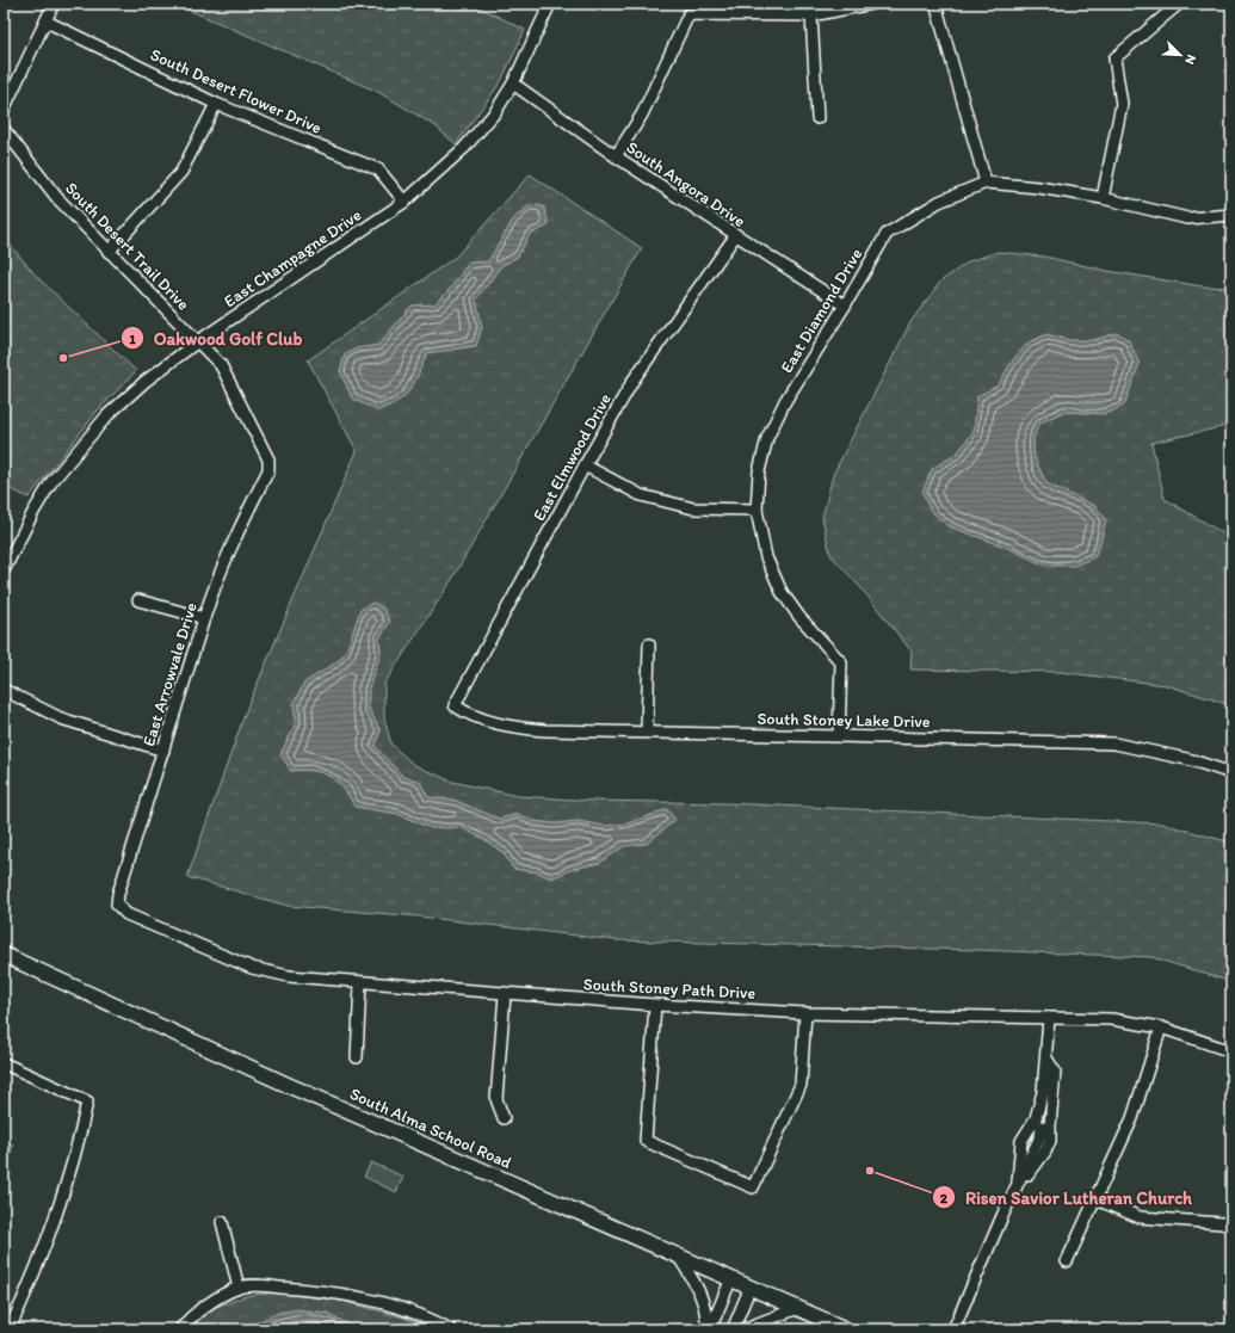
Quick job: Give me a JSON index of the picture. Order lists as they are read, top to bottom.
{
  "streets": {
    "main road": ["South Alma School Road"],
    "street": [
      "South Desert Flower Drive",
      "South Angora Drive",
      "South Desert Trail Drive",
      "East Champagne Drive",
      "East Diamond Drive",
      "East Elmwood Drive",
      "East Arrowvale Drive",
      "South Stoney Lake Drive",
      "South Stoney Path Drive"
    ]
  },
  "crossings": [
    ["South Desert Flower Drive", "East Champagne Drive"],
    ["South Angora Drive", "East Champagne Drive"],
    ["South Angora Drive", "East Diamond Drive"],
    ["South Angora Drive", "East Elmwood Drive"],
    ["South Desert Trail Drive", "East Champagne Drive"],
    ["South Desert Trail Drive", "East Arrowvale Drive"],
    ["East Diamond Drive", "South Stoney Lake Drive"],
    ["East Elmwood Drive", "South Stoney Lake Drive"],
    ["East Arrowvale Drive", "South Stoney Path Drive"]
  ],
  "places": ["Oakwood Golf Club", "Risen Savior Lutheran Church"],
  "north": "bottom right"
}
